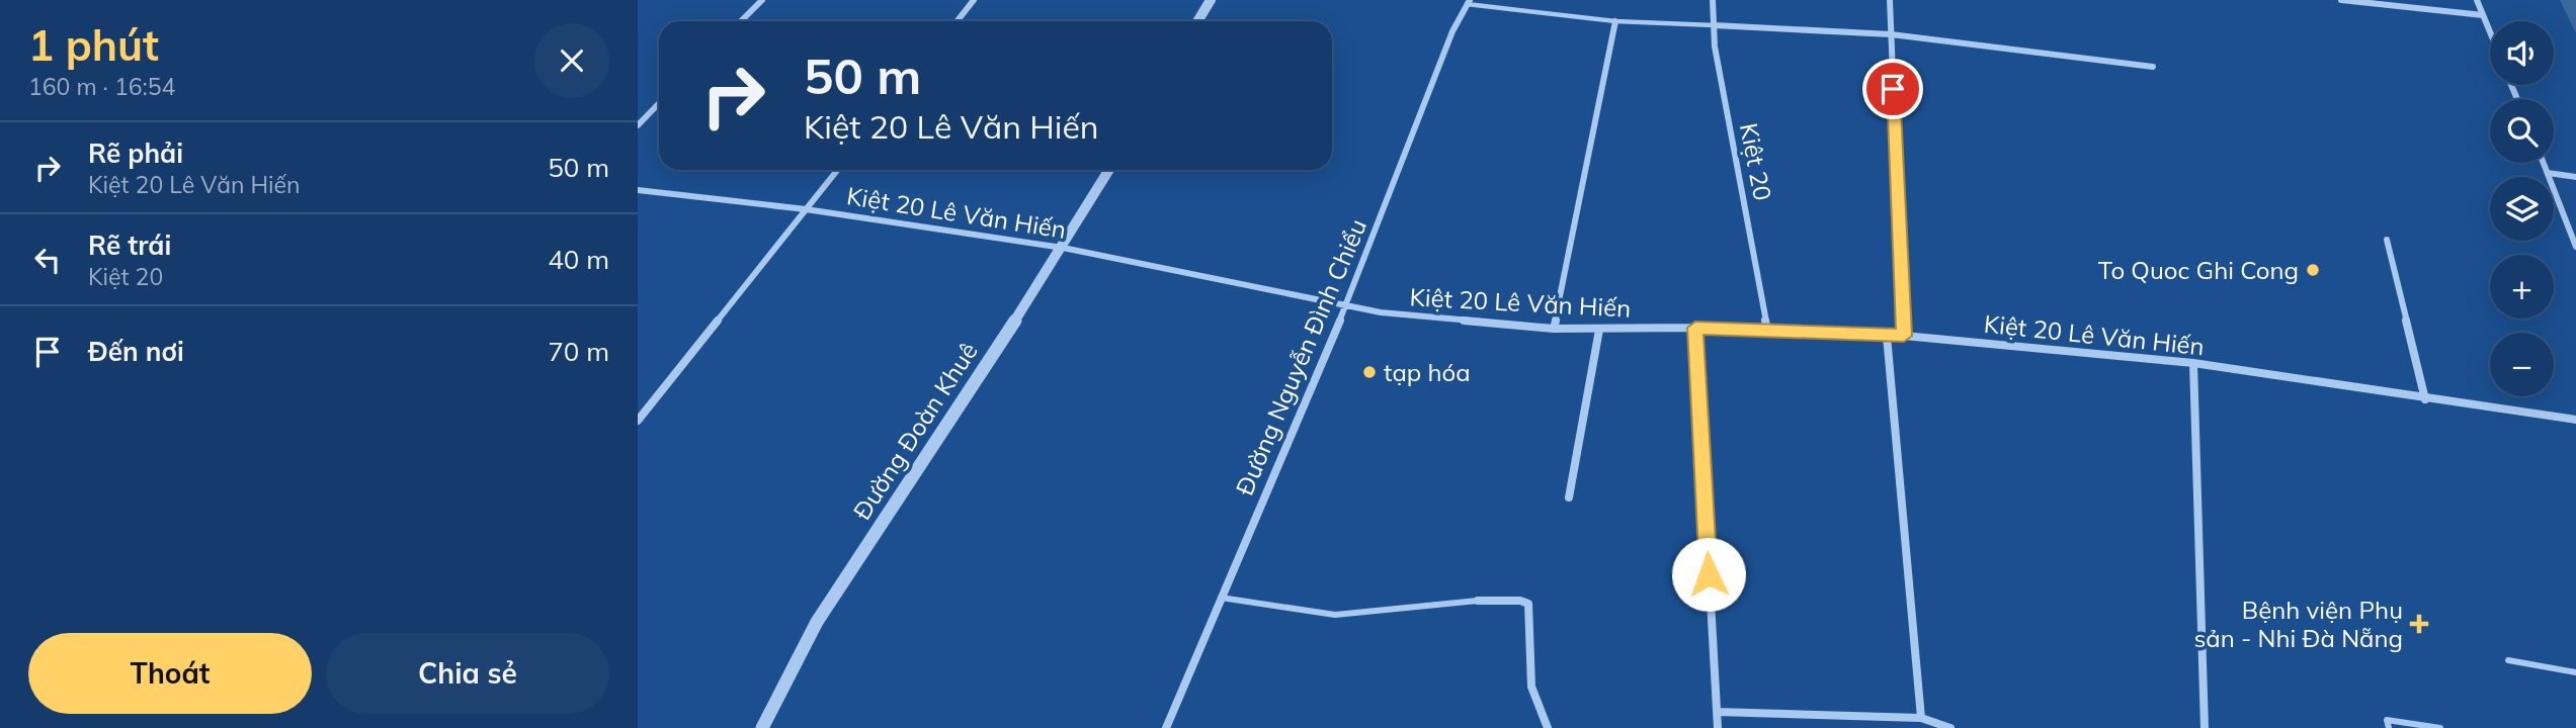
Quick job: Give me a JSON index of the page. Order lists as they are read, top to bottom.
{
  "streets": {
    "street": [
      "Kiệt 20",
      "Kiệt 20 Lê Văn Hiến",
      "Đường Nguyễn Đình Chiểu",
      "Đường Đoàn Khuê"
    ]
  },
  "crossings": [
    ["Kiệt 20", "Kiệt 20 Lê Văn Hiến"],
    ["Kiệt 20 Lê Văn Hiến", "Đường Nguyễn Đình Chiểu"],
    ["Kiệt 20 Lê Văn Hiến", "Đường Đoàn Khuê"]
  ],
  "places": {
    "other": ["To Quoc Ghi Cong", "tạp hóa"],
    "health": ["Bệnh viện Phụ sản - Nhi Đà Nẵng"]
  },
  "page": {
    "heading": ["1 phút", "160 m · 16:54"],
    "map_buttons": ["+", "−"],
    "turn": ["50 m", "Kiệt 20 Lê Văn Hiến"],
    "list": [
      {
        "name": "Rẽ phải",
        "note": "Kiệt 20 Lê Văn Hiến",
        "value": "50 m"
      },
      {
        "name": "Rẽ trái",
        "note": "Kiệt 20",
        "value": "40 m"
      },
      {
        "name": "Đến nơi",
        "value": "70 m"
      }
    ],
    "buttons": ["Thoát", "Chia sẻ"]
  }
}
